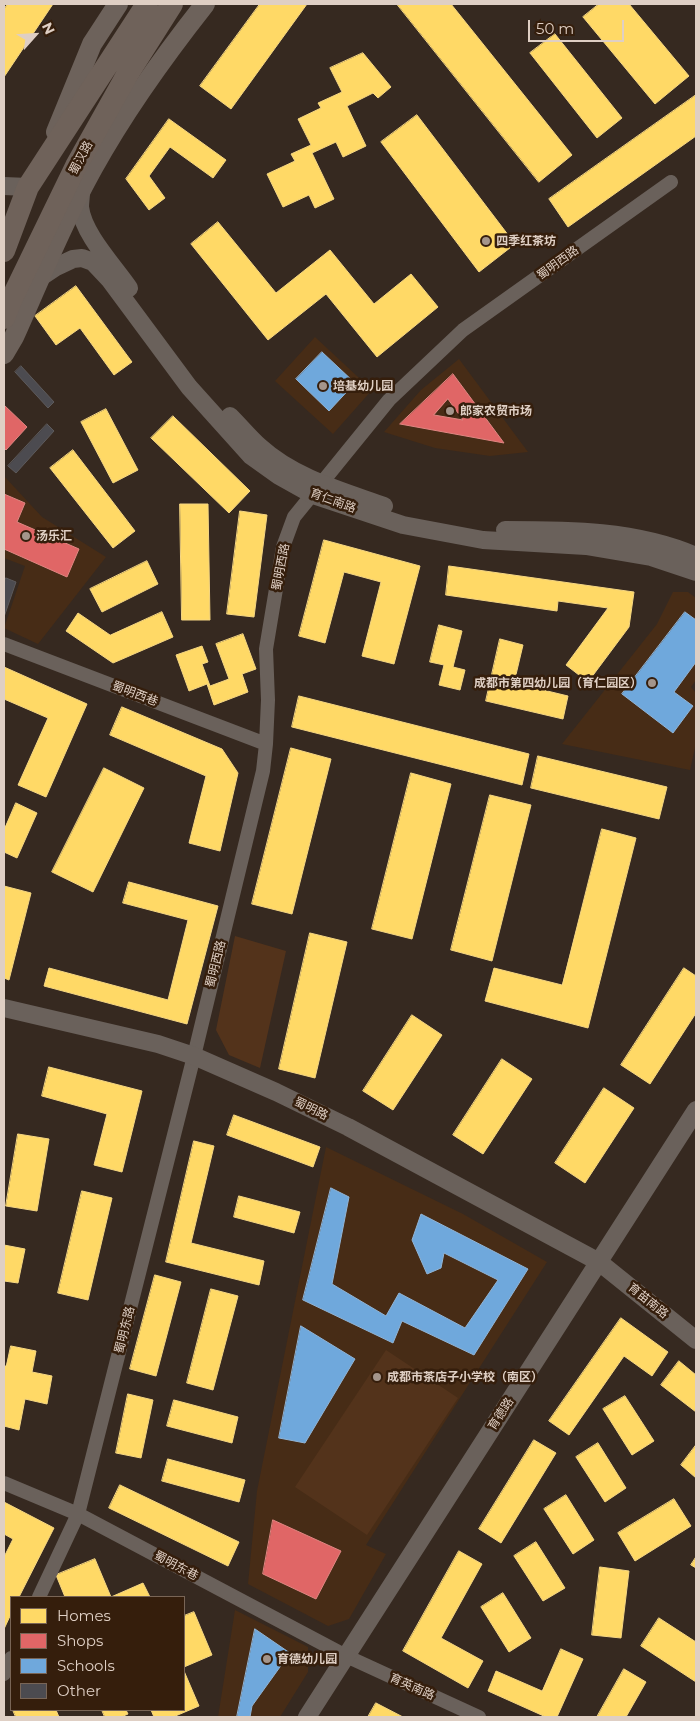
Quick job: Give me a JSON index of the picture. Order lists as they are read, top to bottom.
{
  "streets": {
    "highway": ["蜀汉路"],
    "street": [
      "蜀明西路",
      "育仁南路",
      "蜀明西巷",
      "蜀明路",
      "育苗南路",
      "蜀明东路",
      "育德路",
      "蜀明东巷",
      "育英南路"
    ]
  },
  "crossings": [
    ["蜀明西路", "育仁南路"],
    ["蜀明西路", "蜀明西巷"],
    ["蜀明西路", "蜀明路"],
    ["蜀明西路", "蜀明东路"],
    ["蜀明路", "育苗南路"],
    ["蜀明路", "蜀明东路"],
    ["蜀明路", "育德路"],
    ["育苗南路", "育德路"],
    ["蜀明东路", "蜀明东巷"],
    ["育德路", "蜀明东巷"],
    ["育德路", "育英南路"],
    ["蜀明东巷", "育英南路"]
  ],
  "places": [
    "四季红茶坊",
    "培基幼儿园",
    "郎家农贸市场",
    "汤乐汇",
    "成都市第四幼儿园（育仁园区）",
    "成都市茶店子小学校（南区）",
    "育德幼儿园"
  ],
  "legend": [
    "Homes",
    "Shops",
    "Schools",
    "Other"
  ],
  "scale_bar": "50 m",
  "north": "top right"
}
